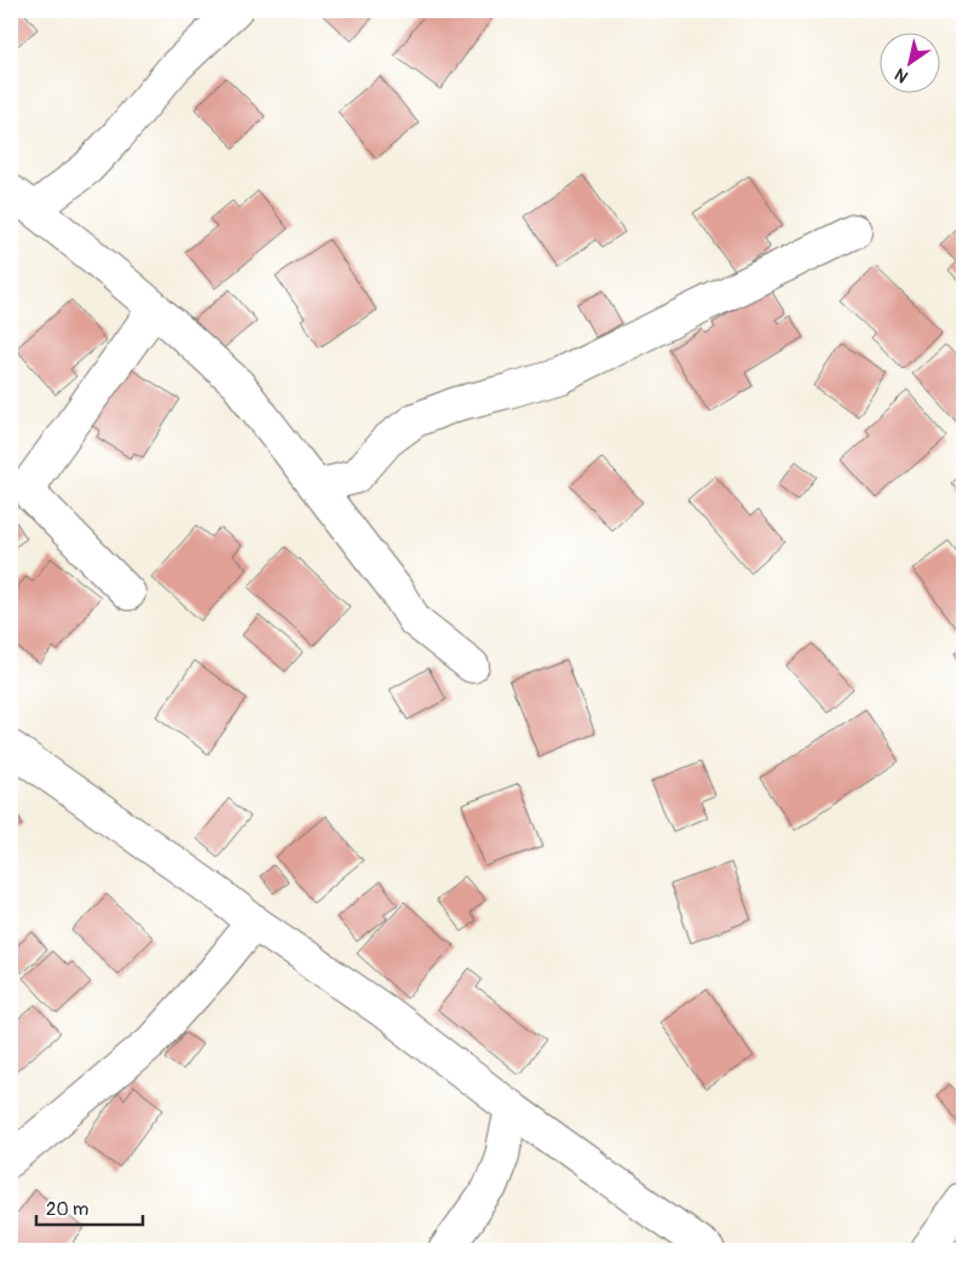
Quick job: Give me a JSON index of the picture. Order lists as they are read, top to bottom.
{
  "scale_bar": "20 m",
  "north": "bottom left"
}
